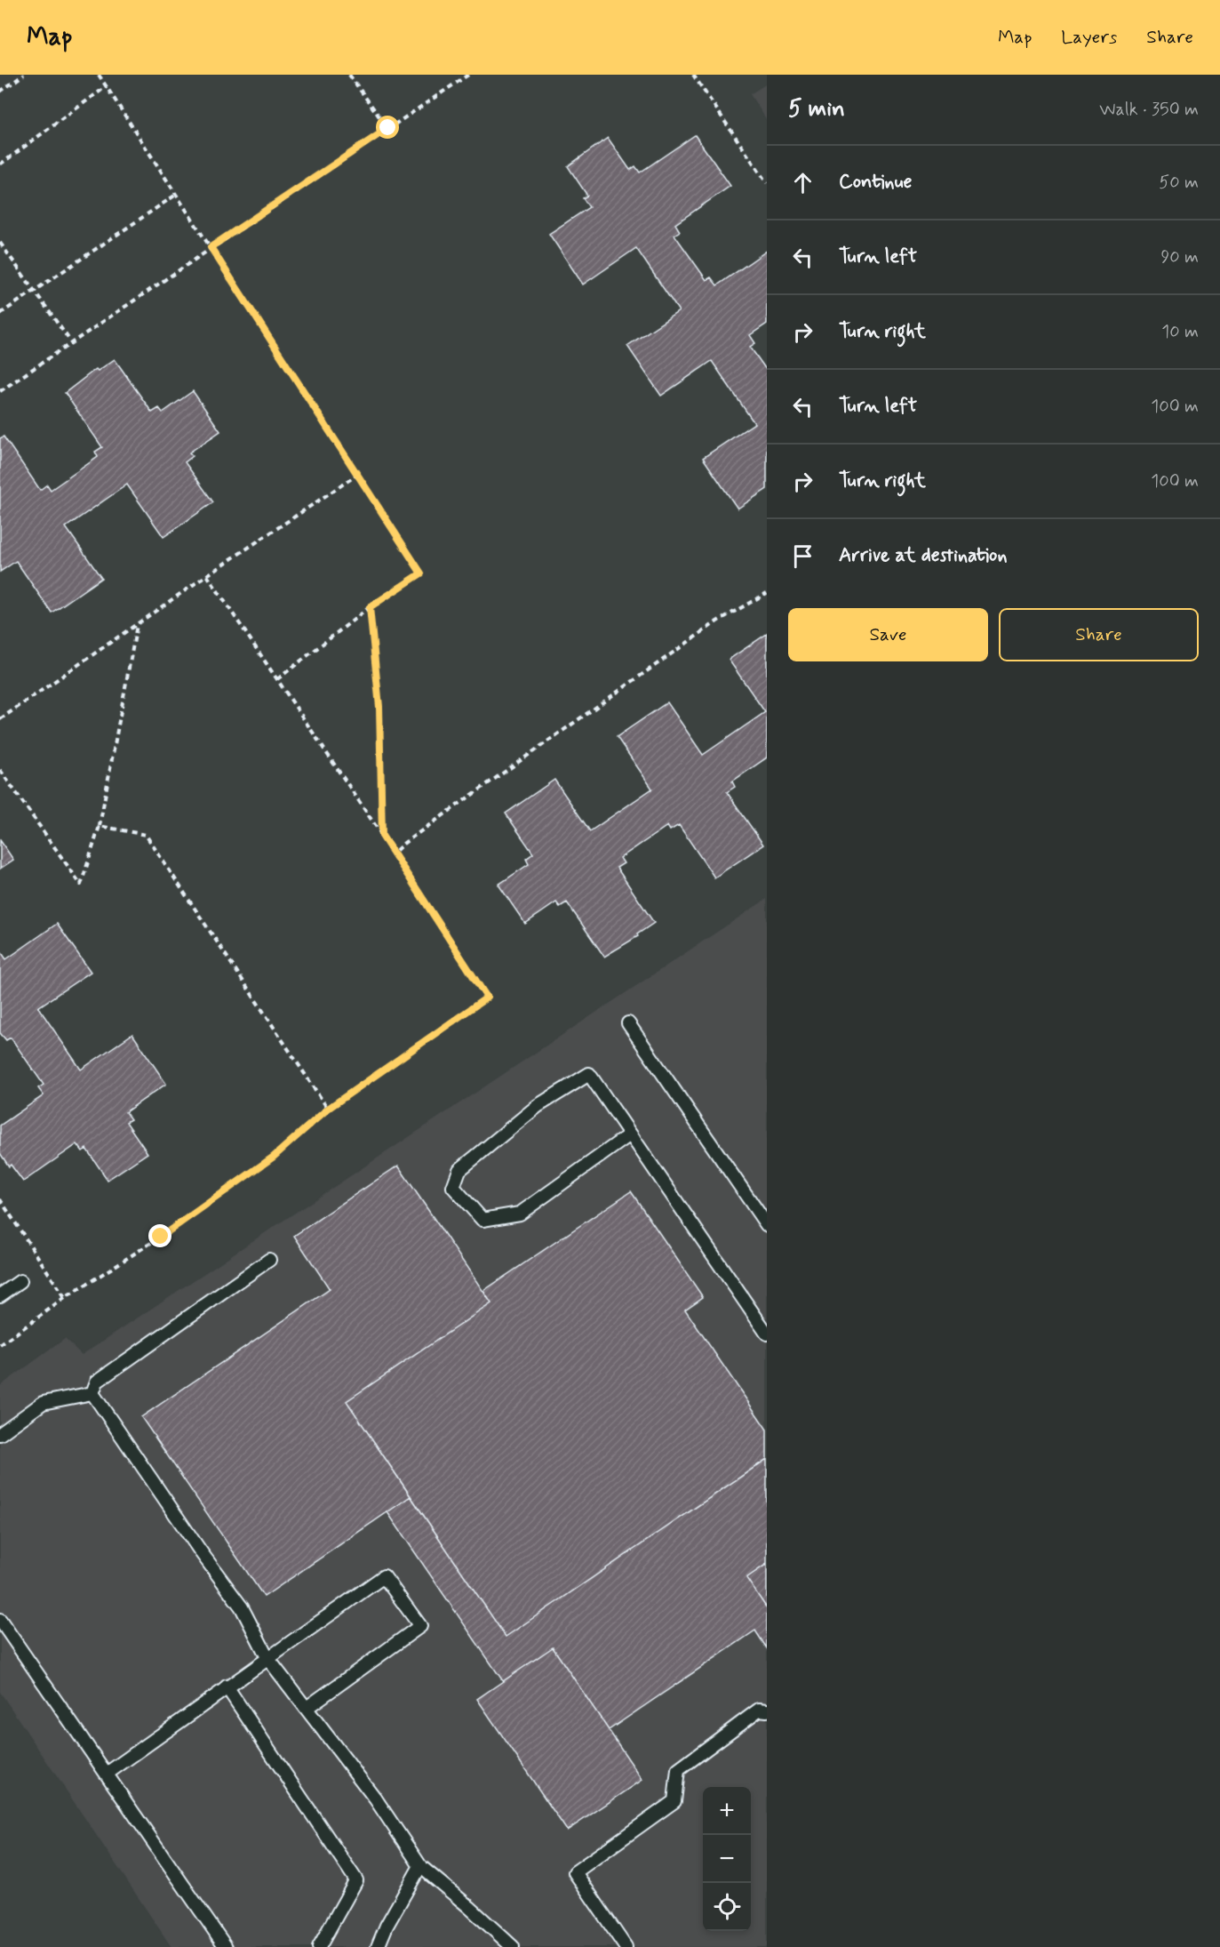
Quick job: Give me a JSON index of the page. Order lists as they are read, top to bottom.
{
  "page": {
    "header": "Map",
    "nav": ["Map", "Layers", "Share"],
    "heading": ["5 min", "Walk · 350 m"],
    "list": [
      ["Continue", "50 m"],
      ["Turn left", "90 m"],
      ["Turn right", "10 m"],
      ["Turn left", "100 m"],
      ["Turn right", "100 m"],
      "Arrive at destination"
    ],
    "buttons": ["Save", "Share"],
    "map_buttons": ["+", "−"]
  }
}
